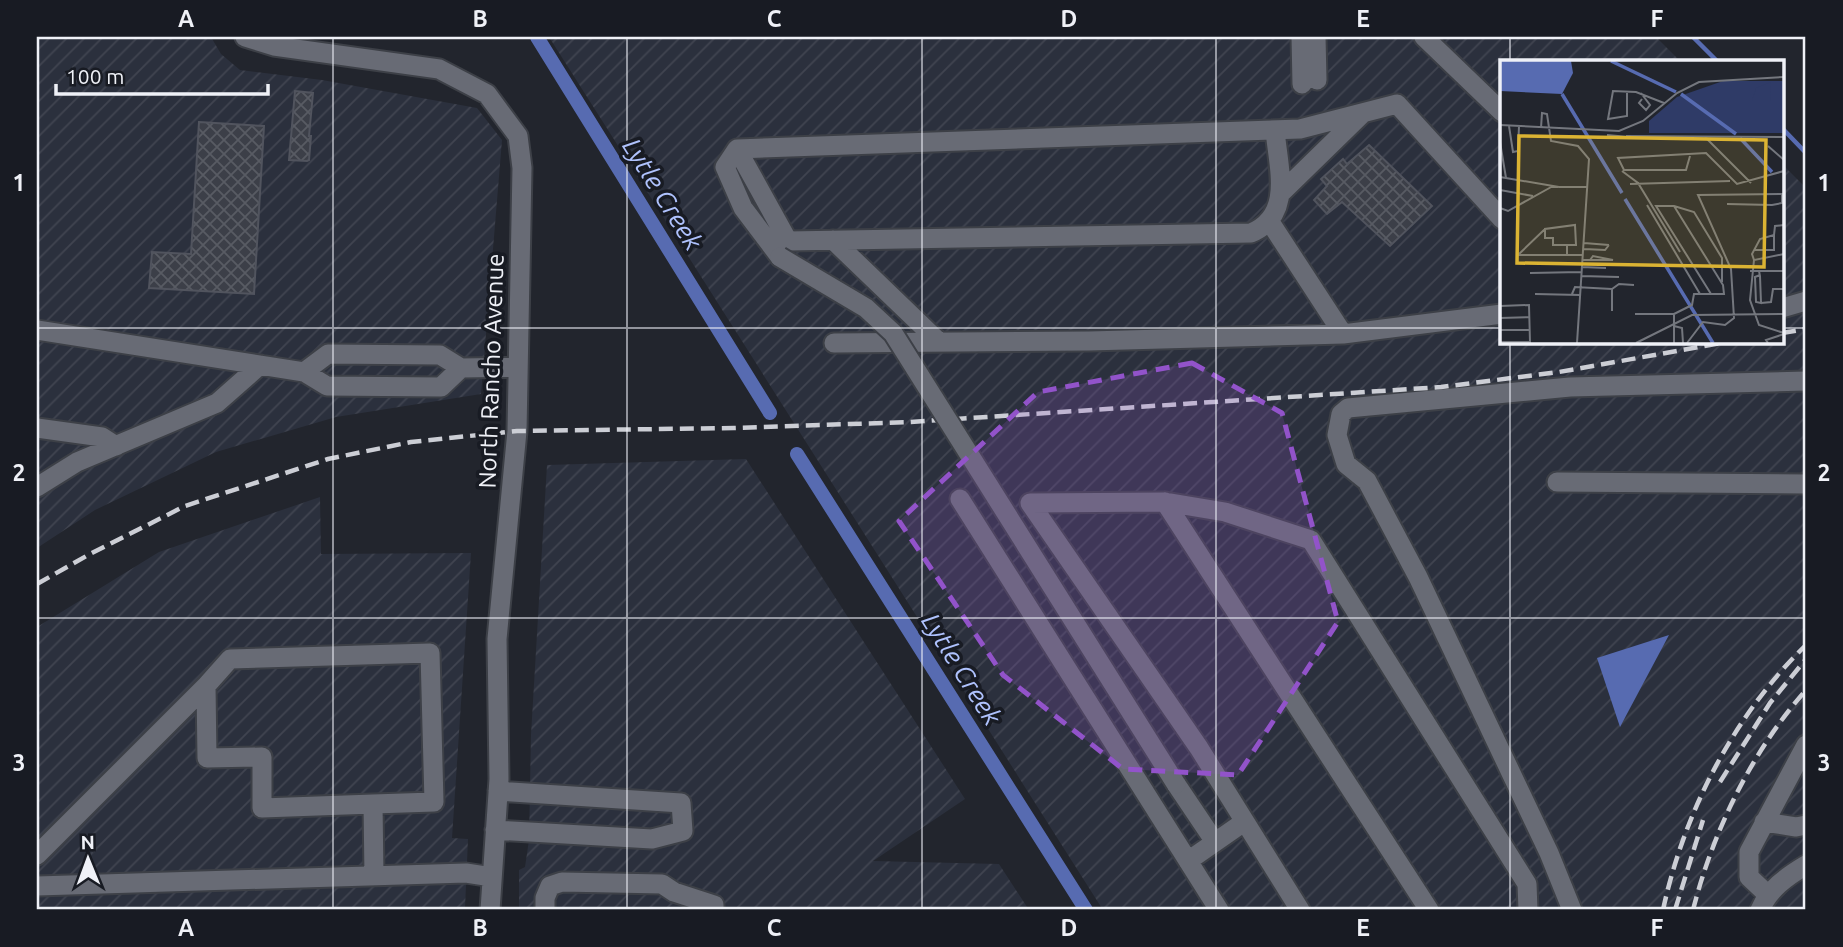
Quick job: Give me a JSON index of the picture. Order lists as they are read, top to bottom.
{
  "streets": {
    "street": ["North Rancho Avenue"]
  },
  "water": ["Lytle Creek"],
  "scale_bar": "100 m",
  "north": "top",
  "grid": {
    "columns": [
      "A",
      "B",
      "C",
      "D",
      "E",
      "F"
    ],
    "rows": ["1", "2", "3"]
  }
}
